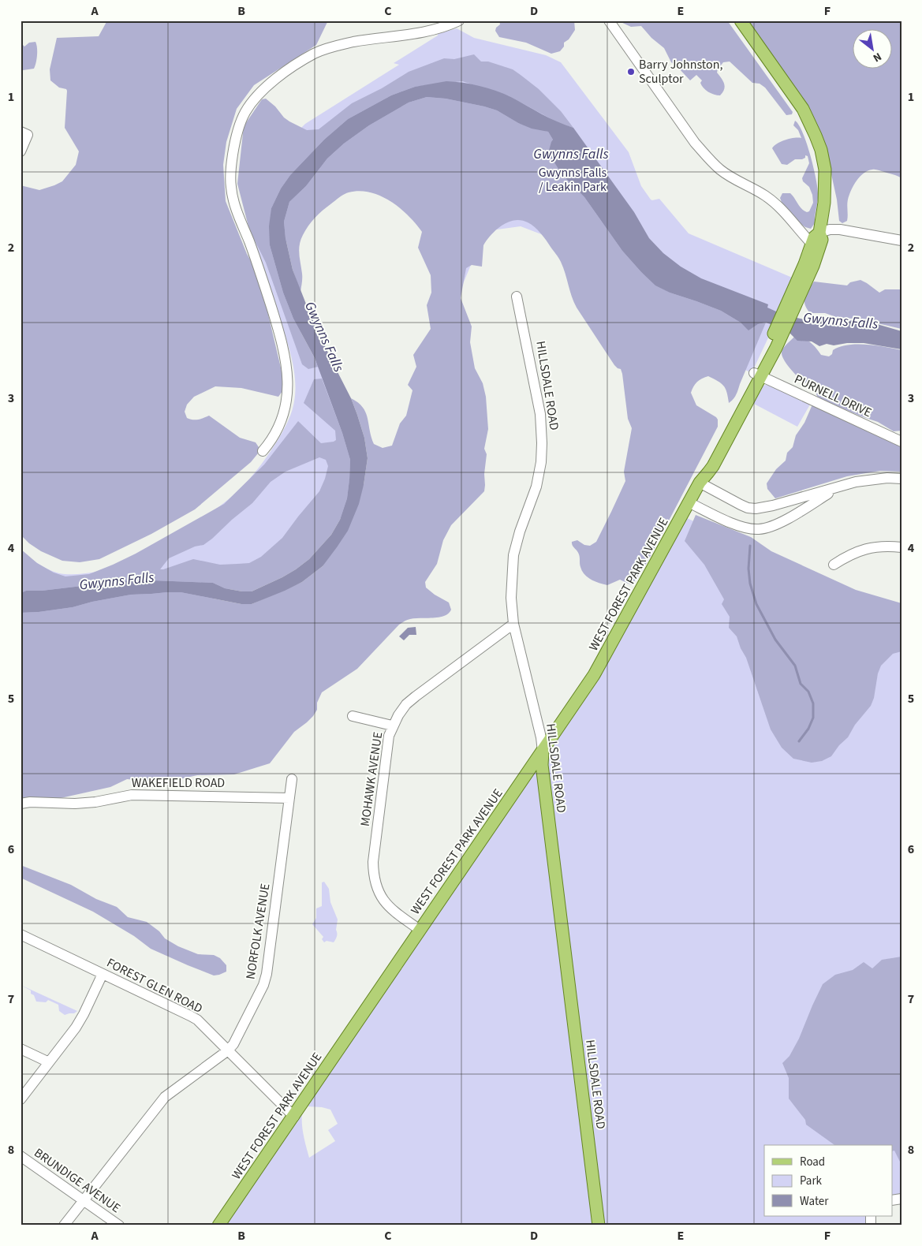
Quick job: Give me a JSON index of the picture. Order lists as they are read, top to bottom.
{
  "streets": {
    "main road": ["HILLSDALE ROAD", "WEST FOREST PARK AVENUE"],
    "street": [
      "PURNELL DRIVE",
      "MOHAWK AVENUE",
      "WAKEFIELD ROAD",
      "NORFOLK AVENUE",
      "FOREST GLEN ROAD",
      "BRUNDIGE AVENUE"
    ]
  },
  "crossings": [
    ["HILLSDALE ROAD", "WEST FOREST PARK AVENUE"],
    ["HILLSDALE ROAD", "MOHAWK AVENUE"],
    ["PURNELL DRIVE", "WEST FOREST PARK AVENUE"],
    ["WEST FOREST PARK AVENUE", "MOHAWK AVENUE"],
    ["WEST FOREST PARK AVENUE", "FOREST GLEN ROAD"],
    ["WAKEFIELD ROAD", "NORFOLK AVENUE"],
    ["NORFOLK AVENUE", "FOREST GLEN ROAD"],
    ["NORFOLK AVENUE", "BRUNDIGE AVENUE"]
  ],
  "water": ["Gwynns Falls"],
  "parks": ["Gwynns Falls / Leakin Park"],
  "places": ["Barry Johnston, Sculptor"],
  "legend": ["Road", "Park", "Water"],
  "north": "bottom right",
  "grid": {
    "columns": [
      "A",
      "B",
      "C",
      "D",
      "E",
      "F"
    ],
    "rows": [
      "1",
      "2",
      "3",
      "4",
      "5",
      "6",
      "7",
      "8"
    ]
  }
}
